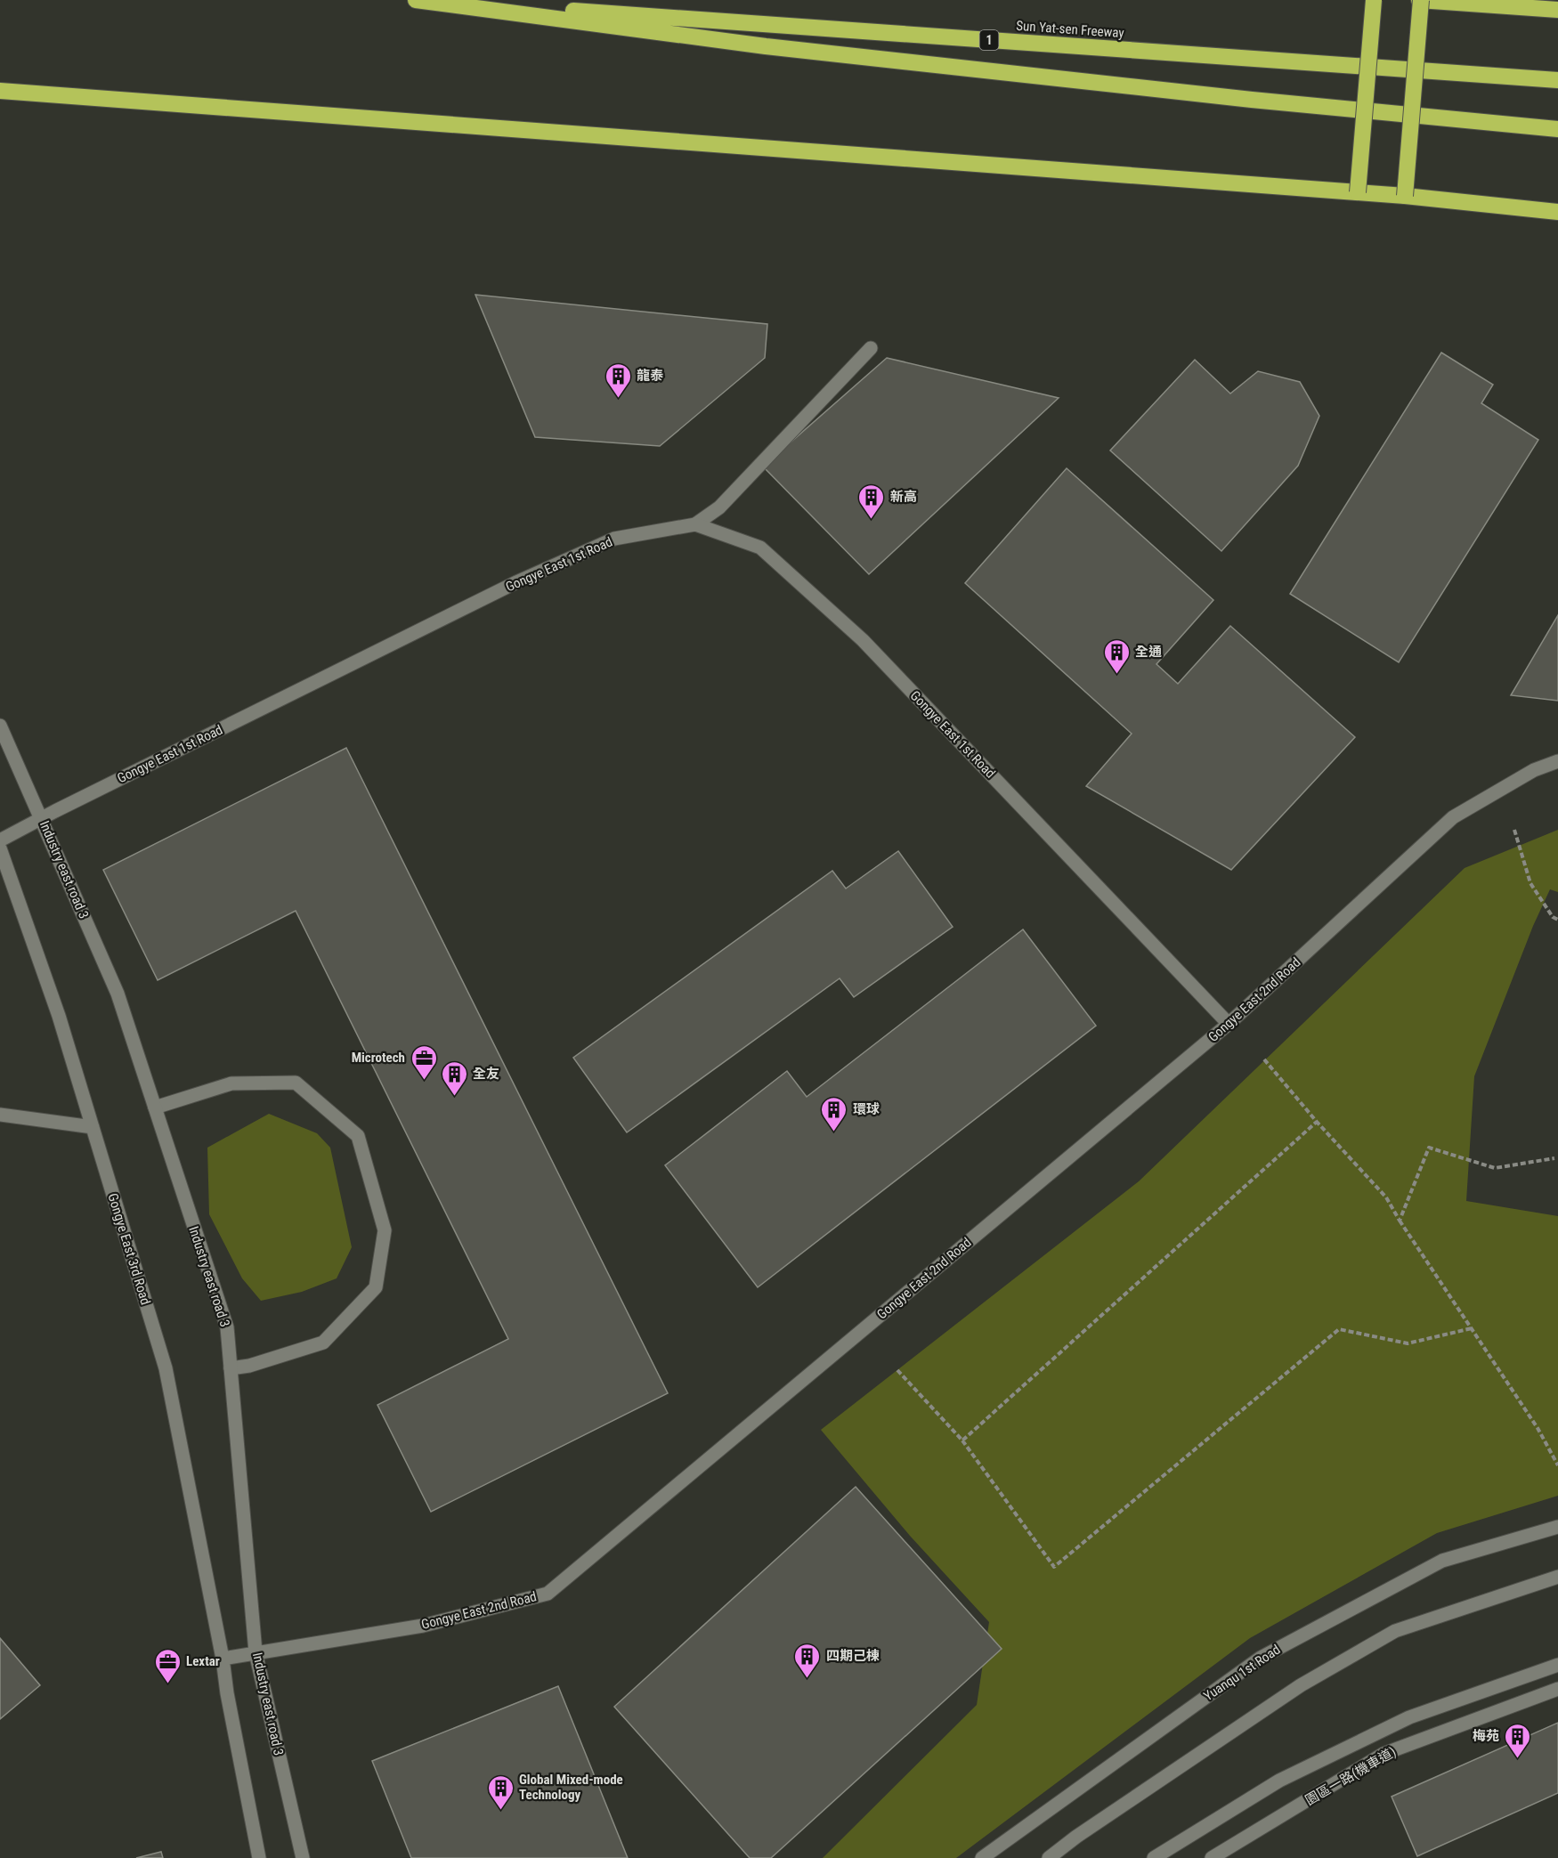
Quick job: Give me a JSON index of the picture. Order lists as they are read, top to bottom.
{
  "streets": {
    "highway": ["Sun Yat-sen Freeway", "1"],
    "street": [
      "Gongye East 1st Road",
      "Industry east road 3",
      "Gongye East 2nd Road",
      "Gongye East 3rd Road",
      "Yuanqu 1st Road",
      "園區一路(機車道)"
    ]
  },
  "crossings": [
    ["Gongye East 1st Road", "Industry east road 3"],
    ["Gongye East 1st Road", "Gongye East 2nd Road"],
    ["Industry east road 3", "Gongye East 2nd Road"],
    ["Gongye East 2nd Road", "Gongye East 3rd Road"]
  ],
  "places": {
    "building": [
      "龍泰",
      "新高",
      "全通",
      "全友",
      "環球",
      "四期己棟",
      "梅苑",
      "Global Mixed-mode Technology"
    ],
    "office": ["Microtech", "Lextar"]
  }
}
